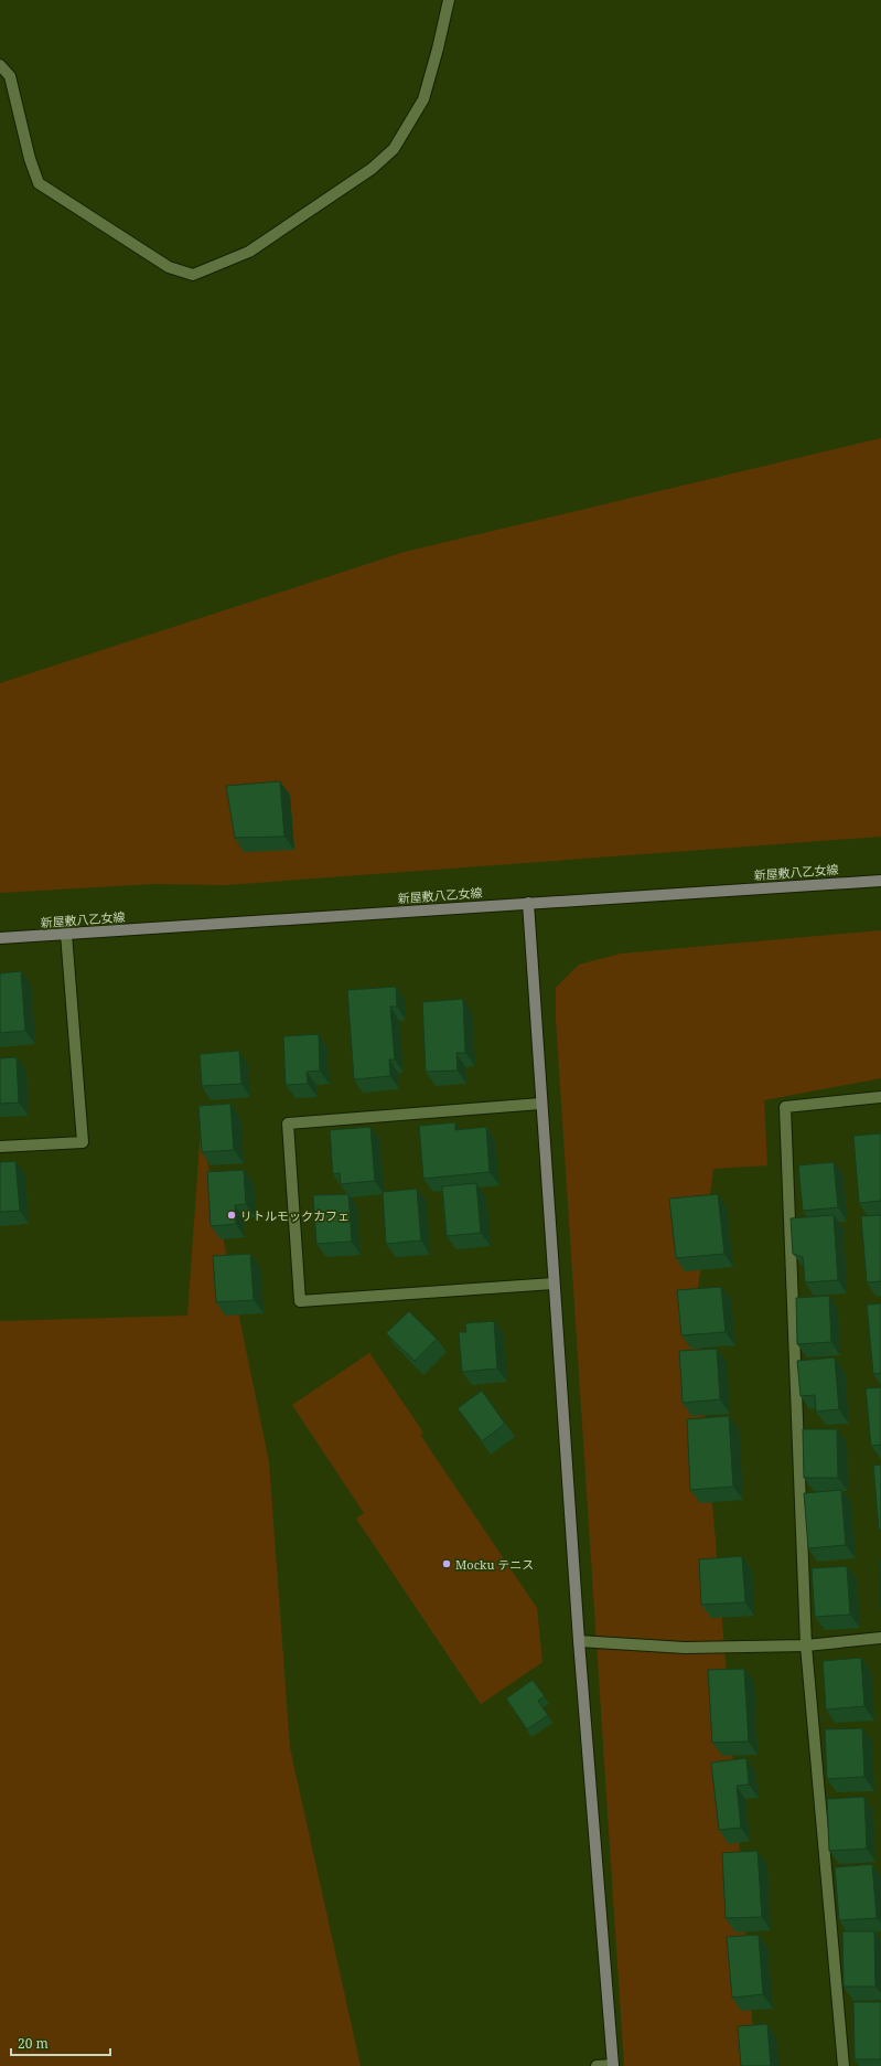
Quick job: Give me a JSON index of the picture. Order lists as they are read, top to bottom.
{
  "streets": {
    "street": ["新屋敷八乙女線"]
  },
  "places": ["リトルモックカフェ", "Mocku テニス"],
  "scale_bar": "20 m"
}
